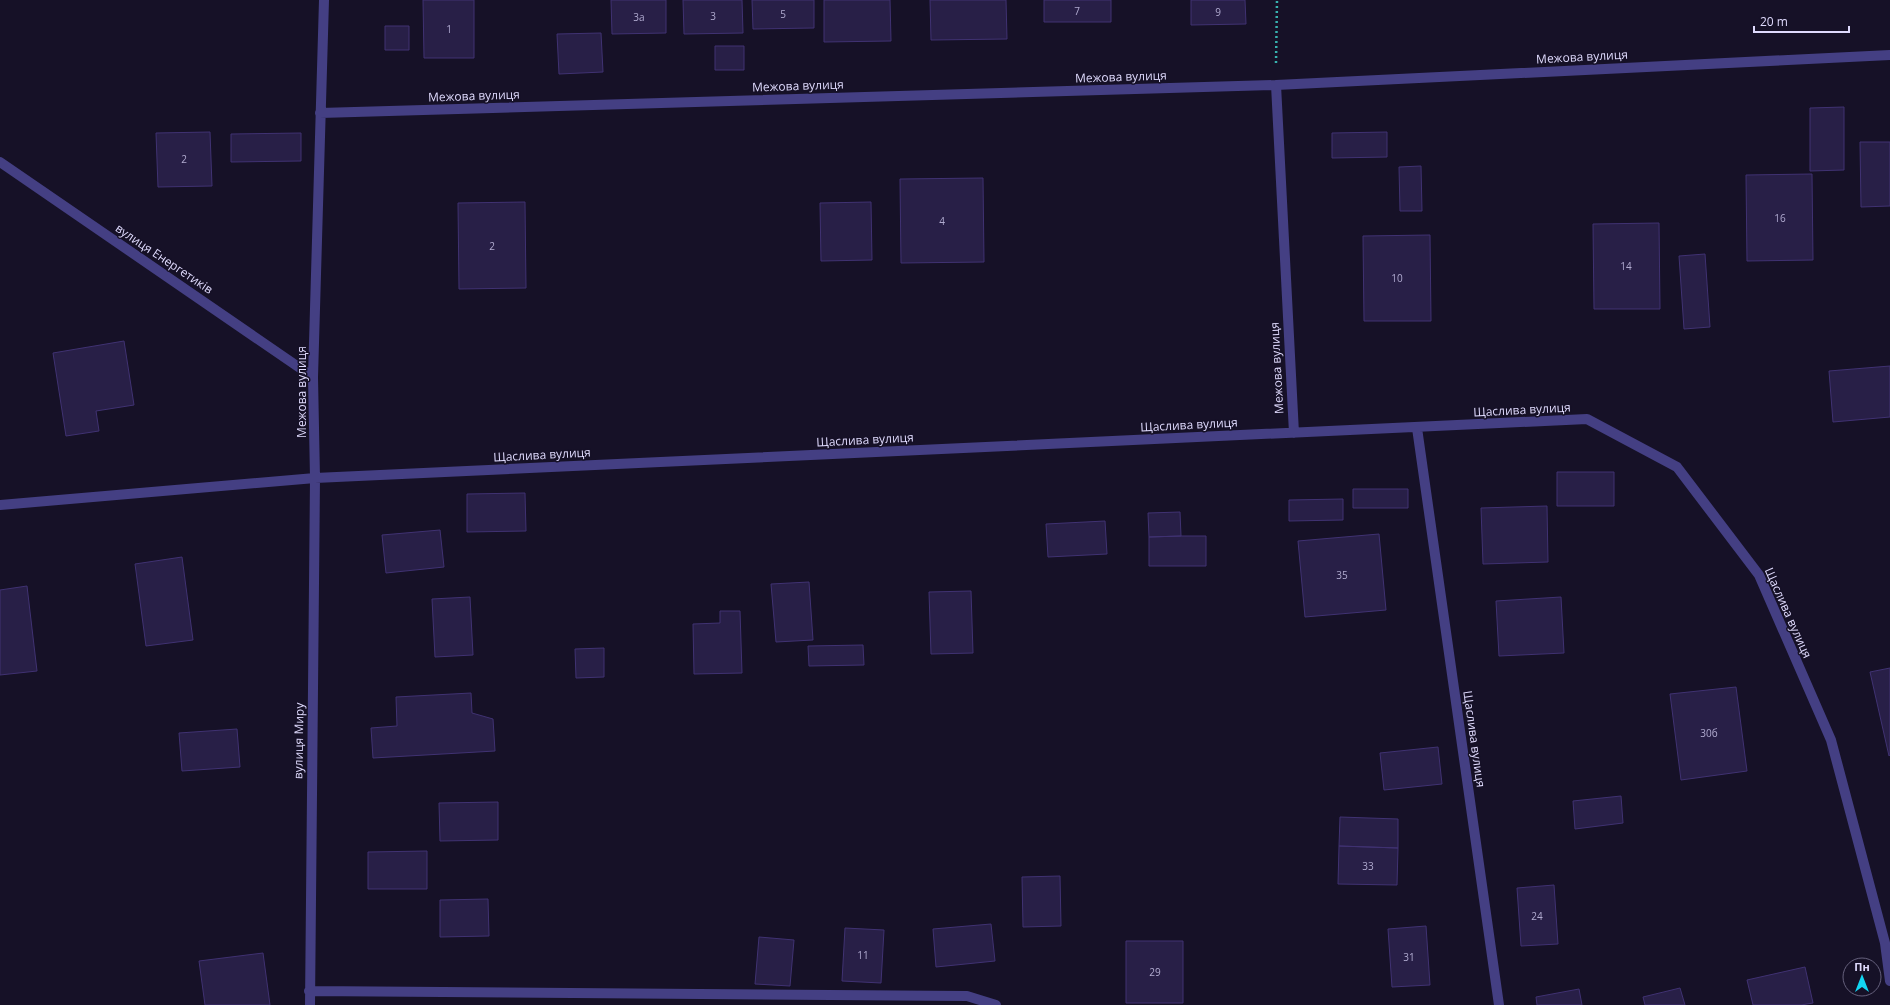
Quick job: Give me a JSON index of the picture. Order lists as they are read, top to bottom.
{
  "streets": {
    "street": [
      "Межова вулиця",
      "вулиця Енергетиків",
      "Щаслива вулиця",
      "вулиця Миру"
    ]
  },
  "crossings": [
    ["Межова вулиця", "вулиця Енергетиків"],
    ["Межова вулиця", "Щаслива вулиця"],
    ["Межова вулиця", "вулиця Миру"],
    ["Щаслива вулиця", "вулиця Миру"]
  ],
  "house_numbers": [
    "7",
    "9",
    "5",
    "3",
    "3а",
    "1",
    "2",
    "16",
    "4",
    "2",
    "14",
    "10",
    "35",
    "30б",
    "33",
    "24",
    "11",
    "31",
    "29"
  ],
  "scale_bar": "20 m",
  "north": "top"
}
